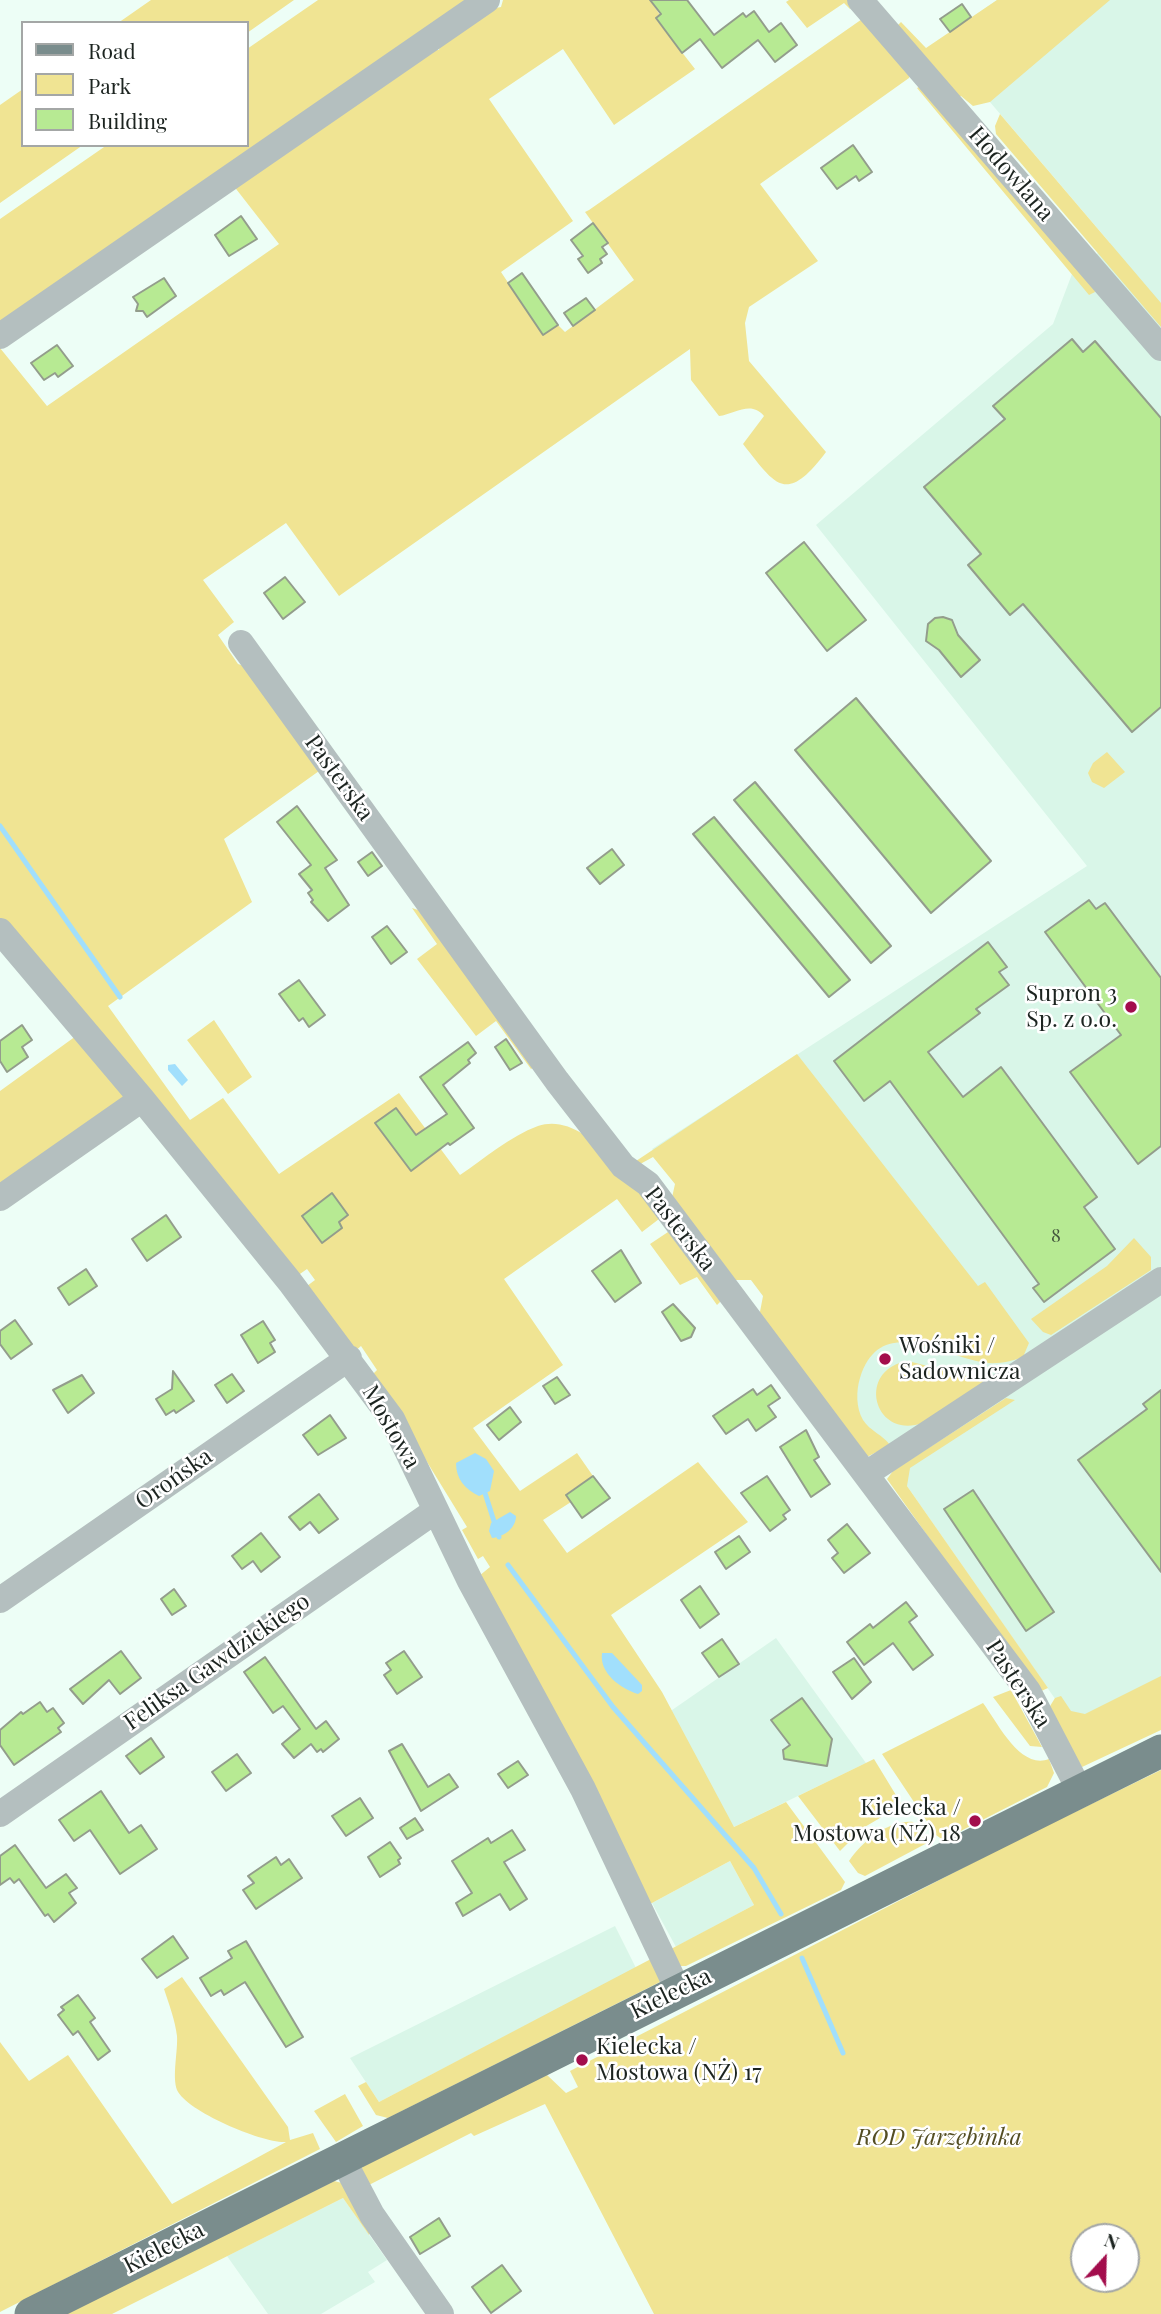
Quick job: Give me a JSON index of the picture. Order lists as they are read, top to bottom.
{
  "streets": {
    "main road": ["Kielecka"],
    "street": [
      "Hodowlana",
      "Pasterska",
      "Mostowa",
      "Orońska",
      "Feliksa Gawdzickiego"
    ]
  },
  "crossings": [
    ["Pasterska", "Kielecka"],
    ["Mostowa", "Orońska"],
    ["Mostowa", "Feliksa Gawdzickiego"],
    ["Mostowa", "Kielecka"]
  ],
  "parks": ["ROD Jarzębinka"],
  "places": [
    "Supron 3 Sp. z o.o.",
    "Wośniki / Sadownicza",
    "Kielecka / Mostowa (NŻ) 18",
    "Kielecka / Mostowa (NŻ) 17"
  ],
  "house_numbers": ["8"],
  "legend": ["Road", "Park", "Building"],
  "north": "top"
}
